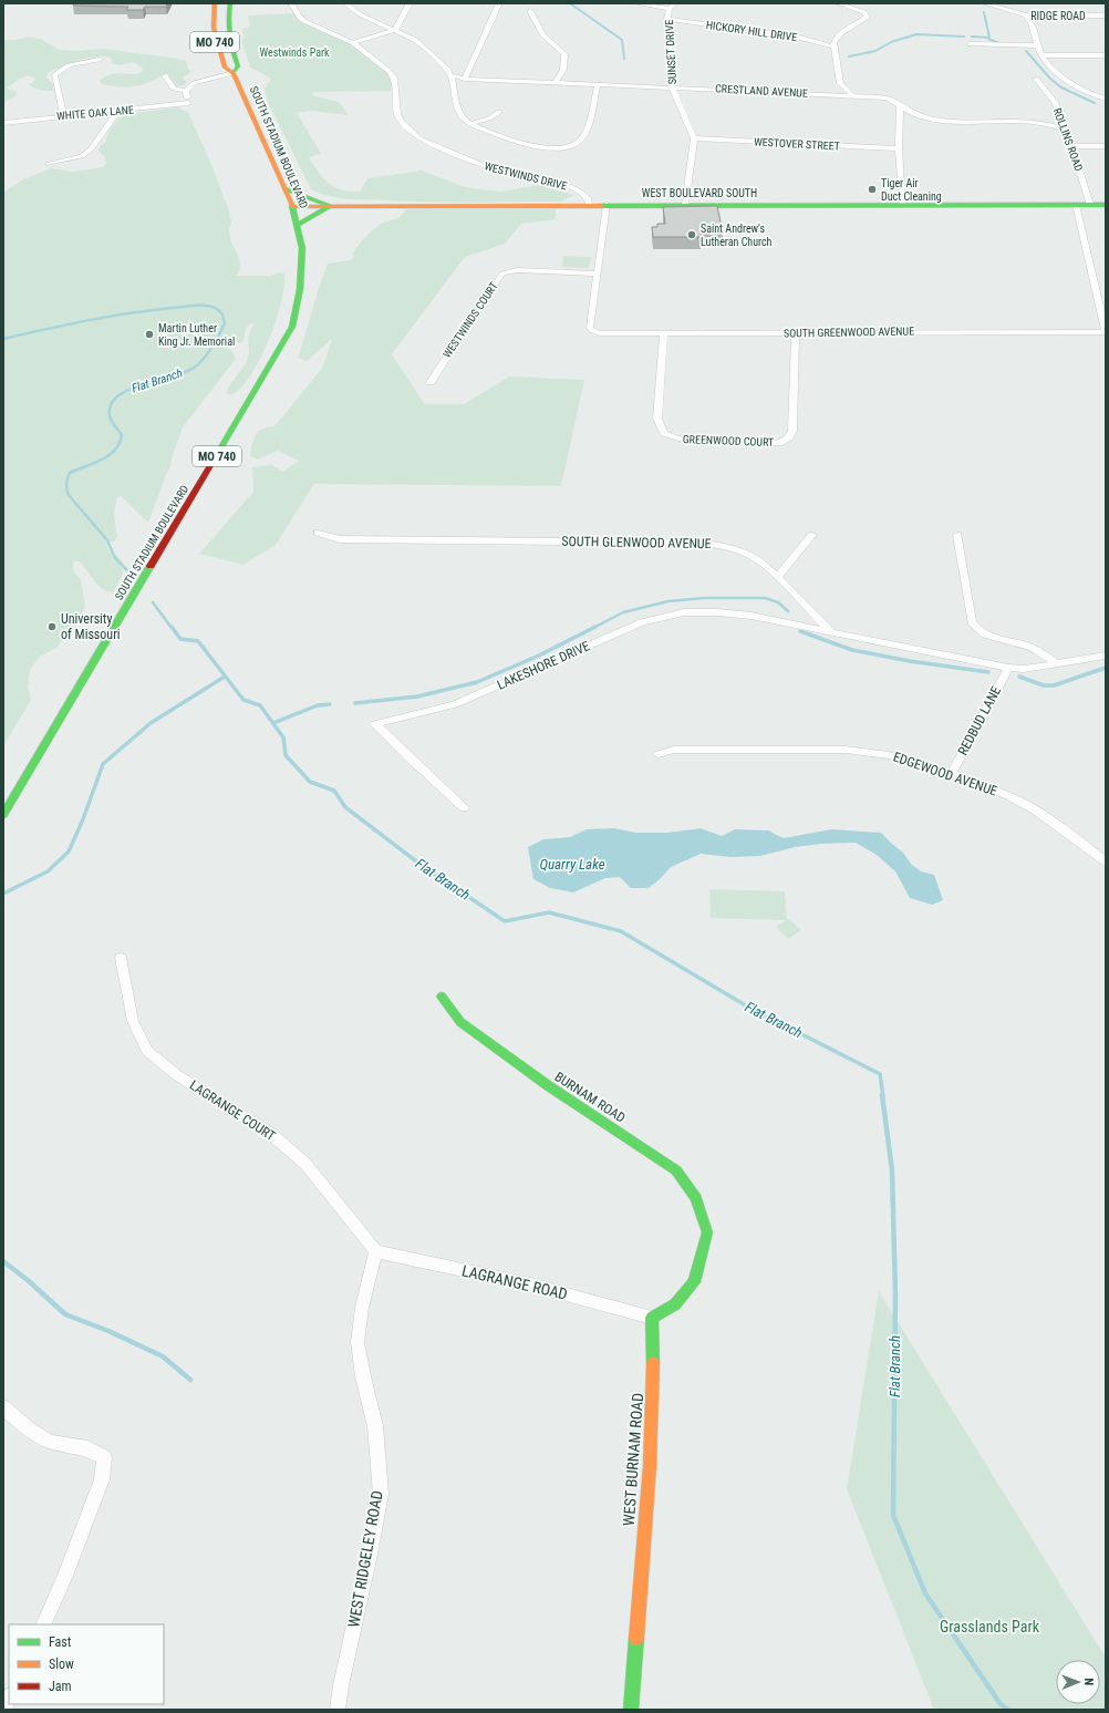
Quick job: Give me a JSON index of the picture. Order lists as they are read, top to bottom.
{
  "streets": {
    "main road": [
      "MO 740",
      "SOUTH STADIUM BOULEVARD",
      "WEST BOULEVARD SOUTH",
      "BURNAM ROAD",
      "WEST BURNAM ROAD"
    ],
    "street": [
      "RIDGE ROAD",
      "HICKORY HILL DRIVE",
      "SUNSET DRIVE",
      "CRESTLAND AVENUE",
      "WHITE OAK LANE",
      "ROLLINS ROAD",
      "WESTOVER STREET",
      "WESTWINDS DRIVE",
      "WESTWINDS COURT",
      "SOUTH GREENWOOD AVENUE",
      "GREENWOOD COURT",
      "SOUTH GLENWOOD AVENUE",
      "LAKESHORE DRIVE",
      "REDBUD LANE",
      "EDGEWOOD AVENUE",
      "LAGRANGE COURT",
      "LAGRANGE ROAD",
      "WEST RIDGELEY ROAD"
    ]
  },
  "crossings": [
    ["HICKORY HILL DRIVE", "SUNSET DRIVE"],
    ["MO 740", "SOUTH STADIUM BOULEVARD"],
    ["SUNSET DRIVE", "CRESTLAND AVENUE"],
    ["SUNSET DRIVE", "WESTOVER STREET"],
    ["CRESTLAND AVENUE", "ROLLINS ROAD"],
    ["ROLLINS ROAD", "WEST BOULEVARD SOUTH"],
    ["SOUTH STADIUM BOULEVARD", "WEST BOULEVARD SOUTH"],
    ["WESTWINDS DRIVE", "WEST BOULEVARD SOUTH"],
    ["WESTWINDS COURT", "SOUTH GREENWOOD AVENUE"],
    ["SOUTH GREENWOOD AVENUE", "GREENWOOD COURT"],
    ["SOUTH GLENWOOD AVENUE", "LAKESHORE DRIVE"],
    ["REDBUD LANE", "EDGEWOOD AVENUE"],
    ["BURNAM ROAD", "LAGRANGE ROAD"],
    ["BURNAM ROAD", "WEST BURNAM ROAD"],
    ["LAGRANGE COURT", "LAGRANGE ROAD"],
    ["LAGRANGE COURT", "WEST RIDGELEY ROAD"],
    ["LAGRANGE ROAD", "WEST BURNAM ROAD"],
    ["LAGRANGE ROAD", "WEST RIDGELEY ROAD"]
  ],
  "water": ["Flat Branch", "Quarry Lake"],
  "parks": ["Westwinds Park", "Grasslands Park"],
  "places": [
    "Tiger Air Duct Cleaning",
    "Saint Andrew's Lutheran Church",
    "Martin Luther King Jr. Memorial",
    "University of Missouri"
  ],
  "legend": ["Fast", "Slow", "Jam"],
  "north": "right"
}
